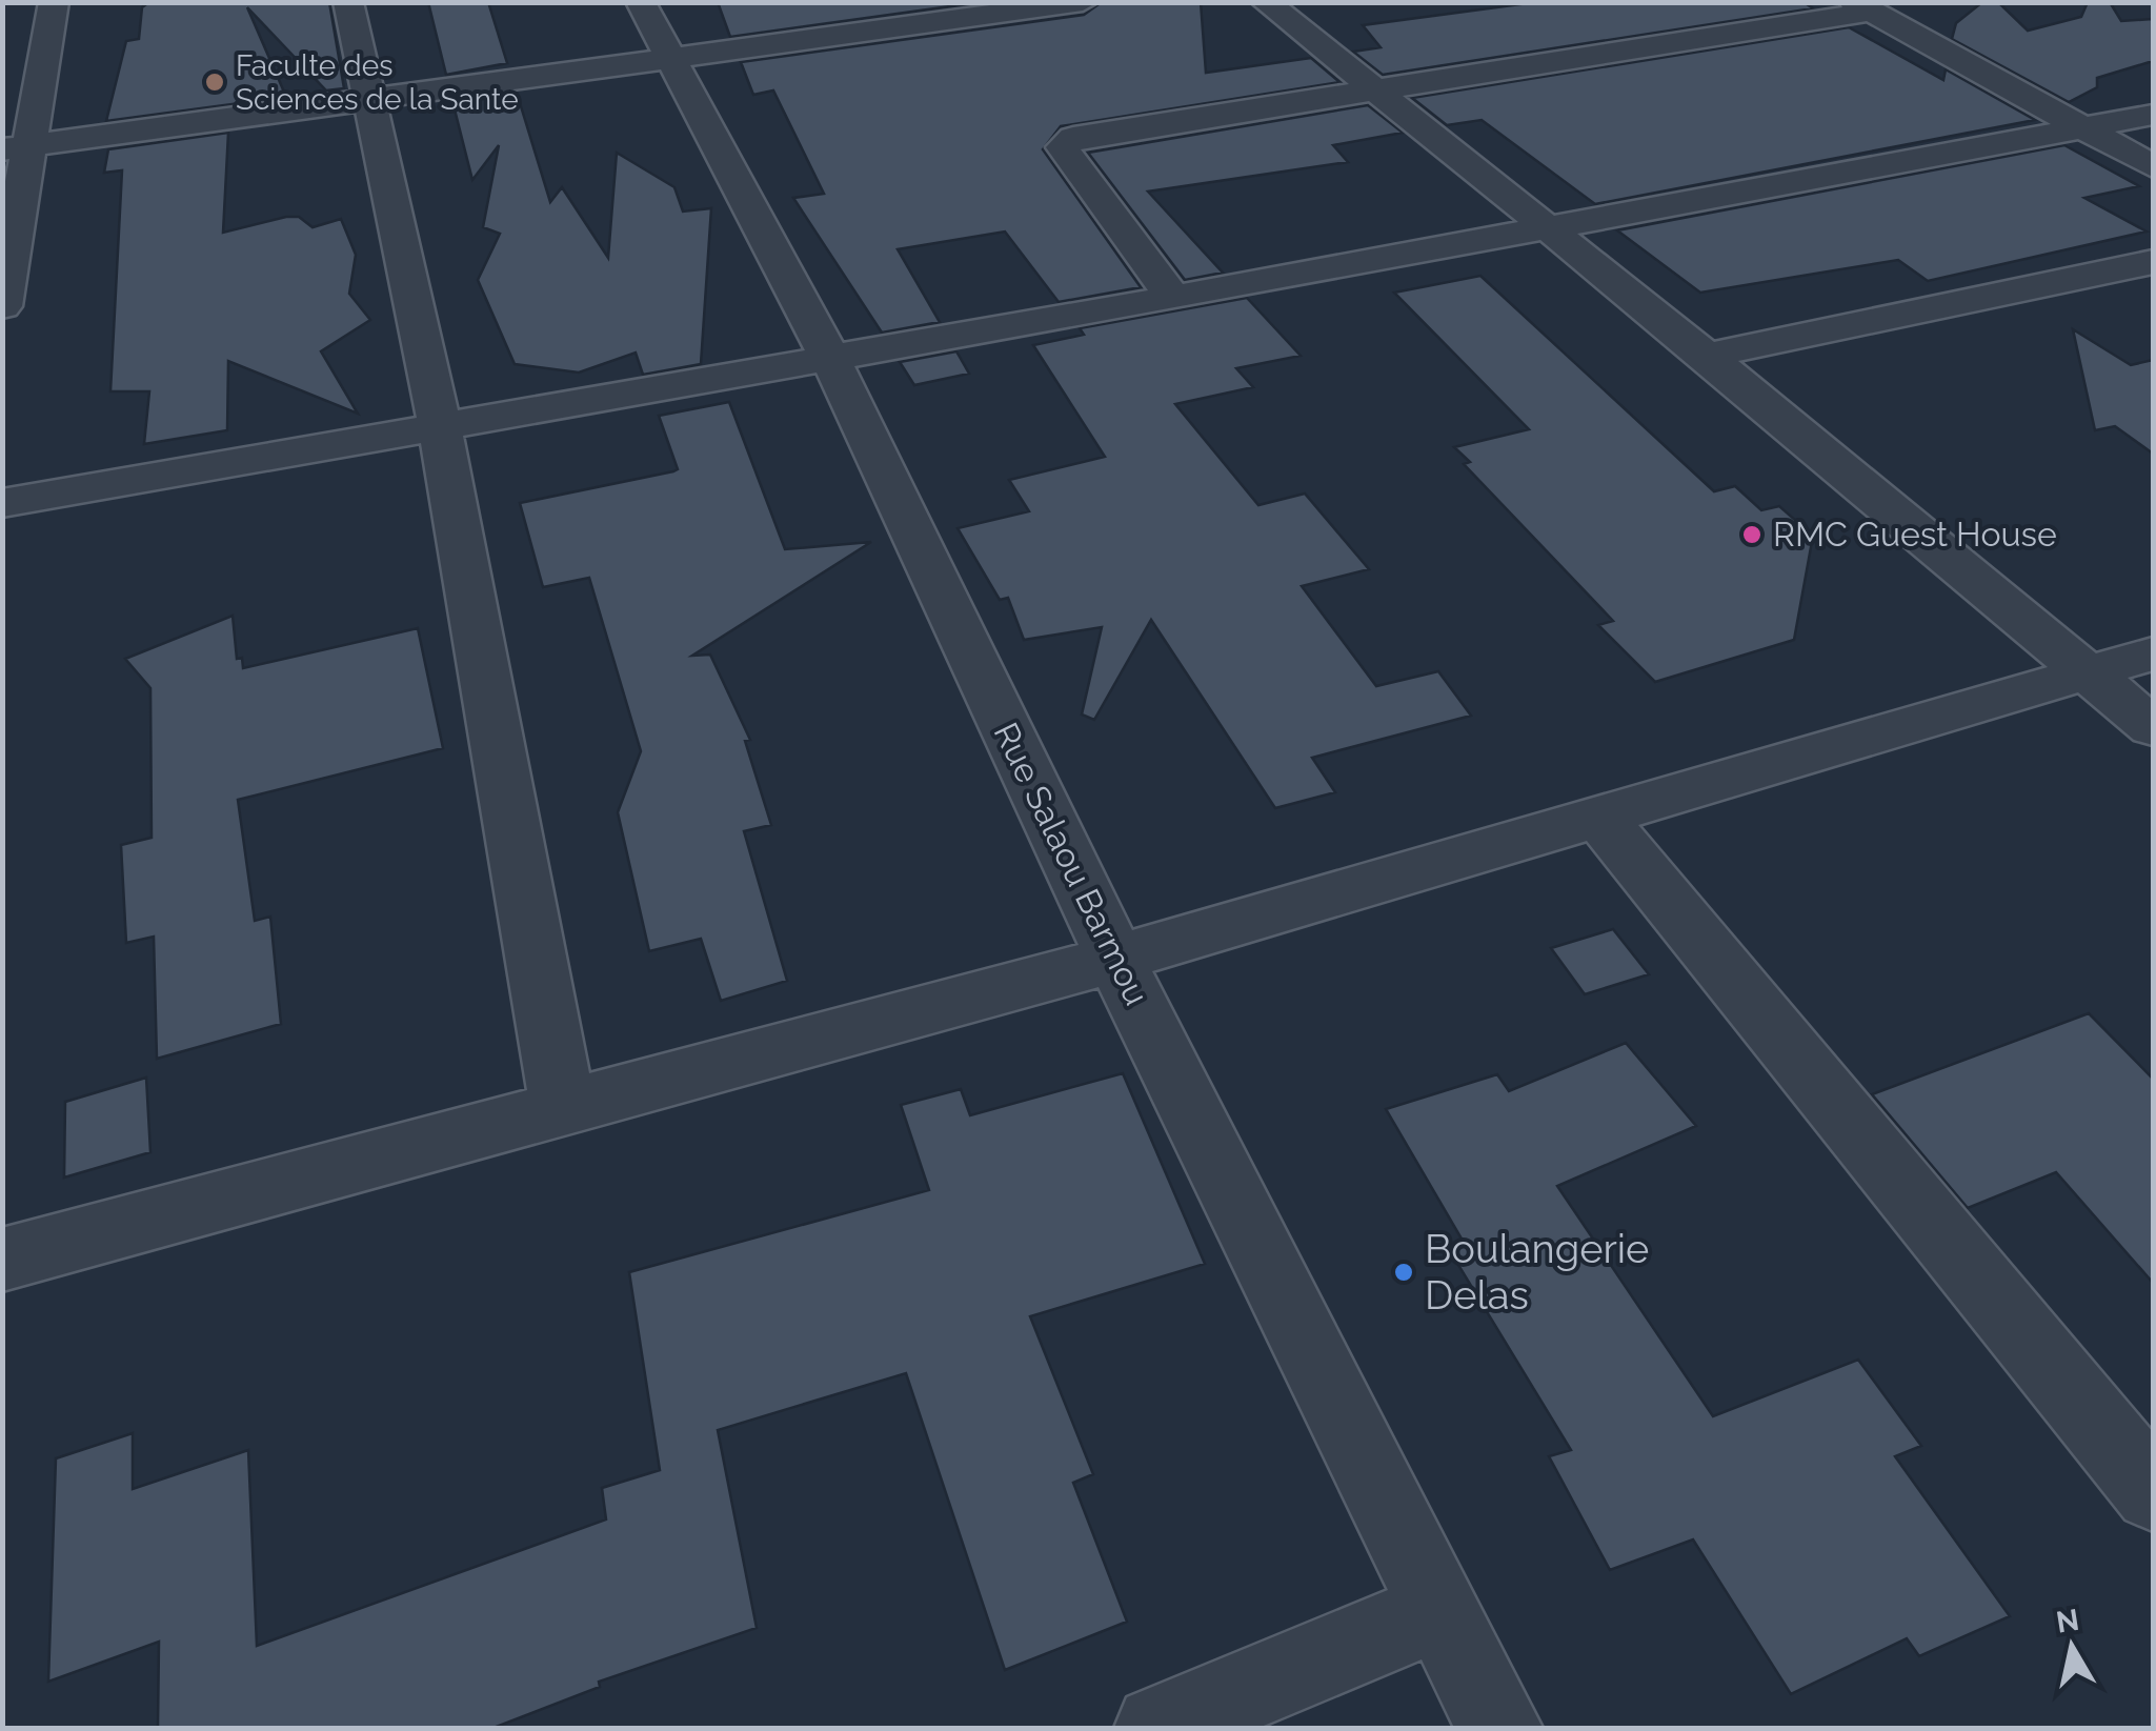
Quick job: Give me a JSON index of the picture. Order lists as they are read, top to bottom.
{
  "streets": {
    "street": ["Rue Salaou Barmou"]
  },
  "places": ["Faculte des Sciences de la Sante", "RMC Guest House", "Boulangerie Delas"],
  "north": "top"
}
